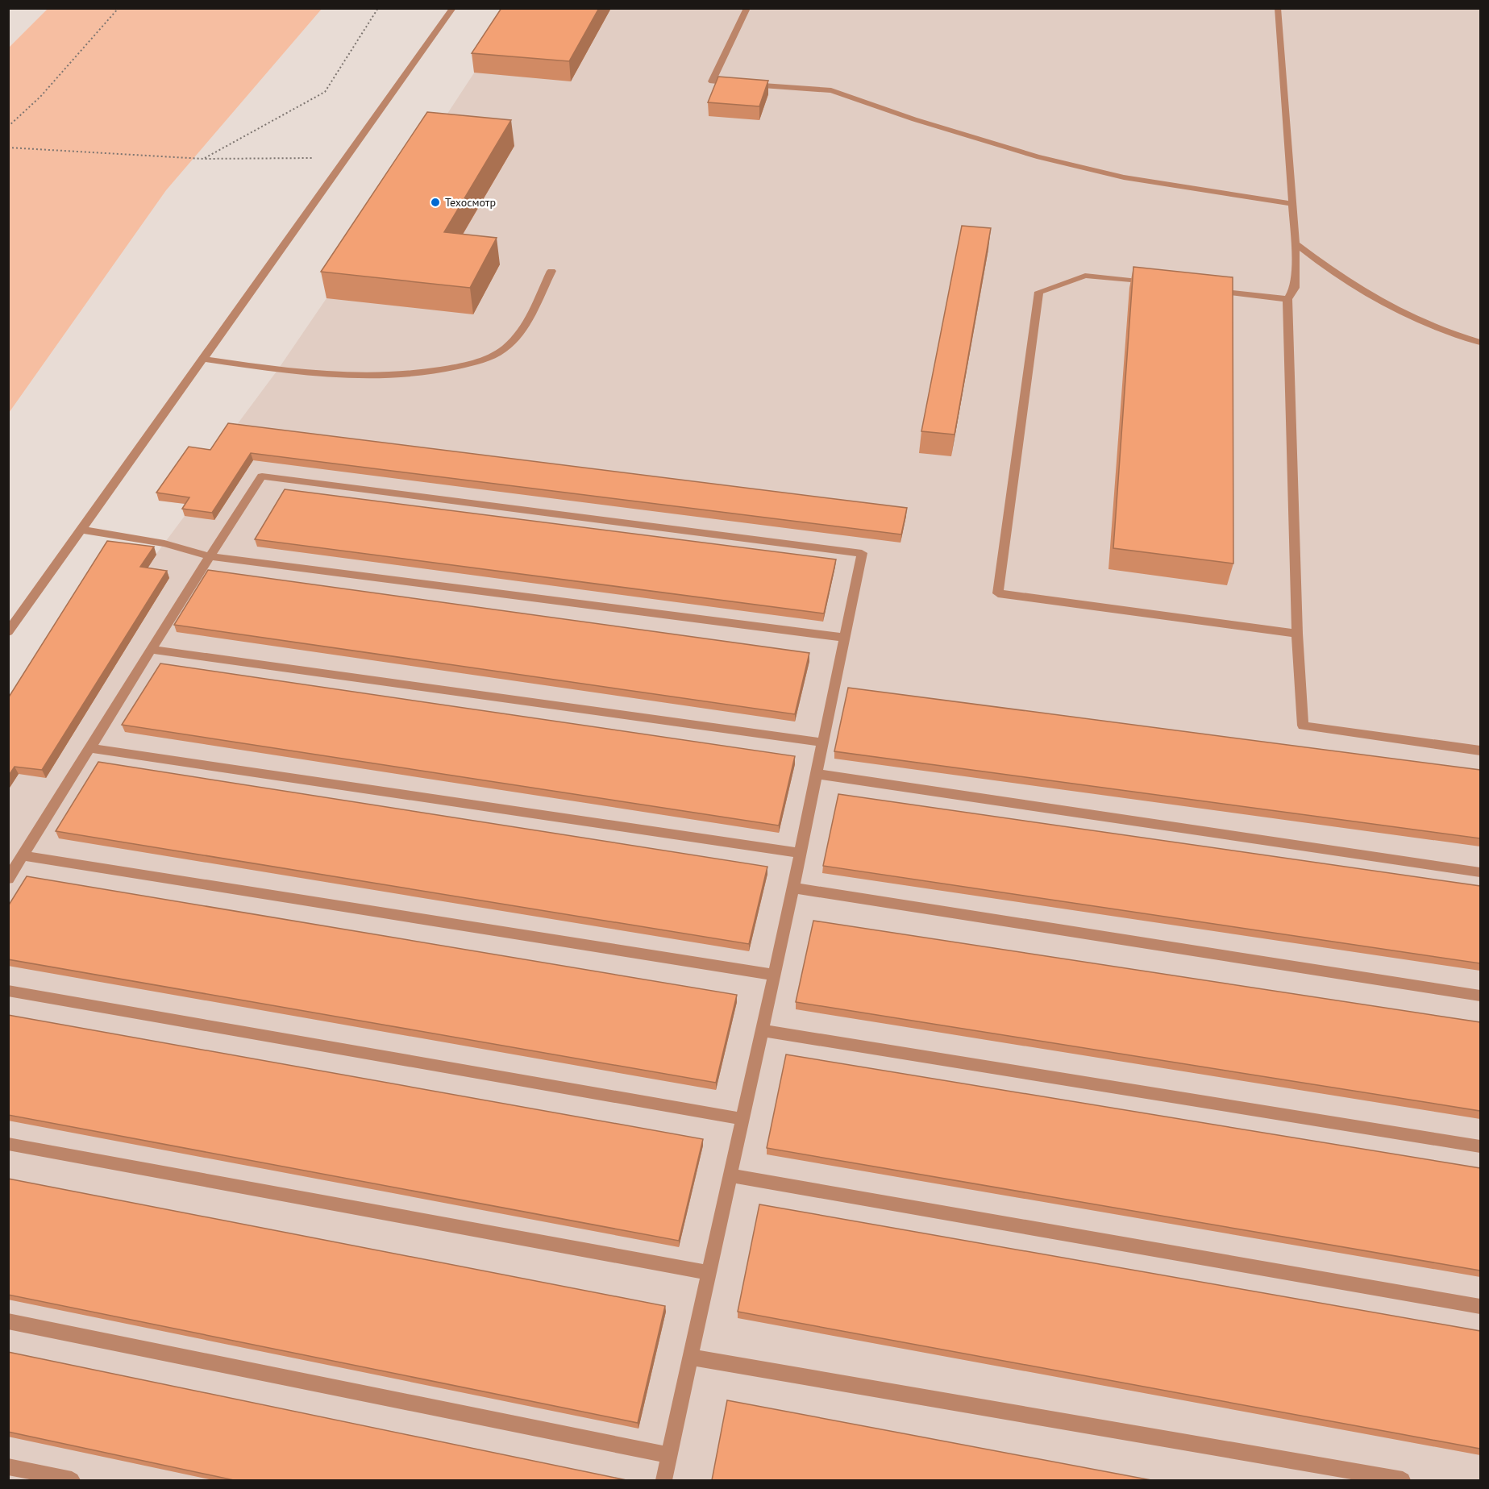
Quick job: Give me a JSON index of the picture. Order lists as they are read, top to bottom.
{
  "places": ["Техосмотр"]
}
